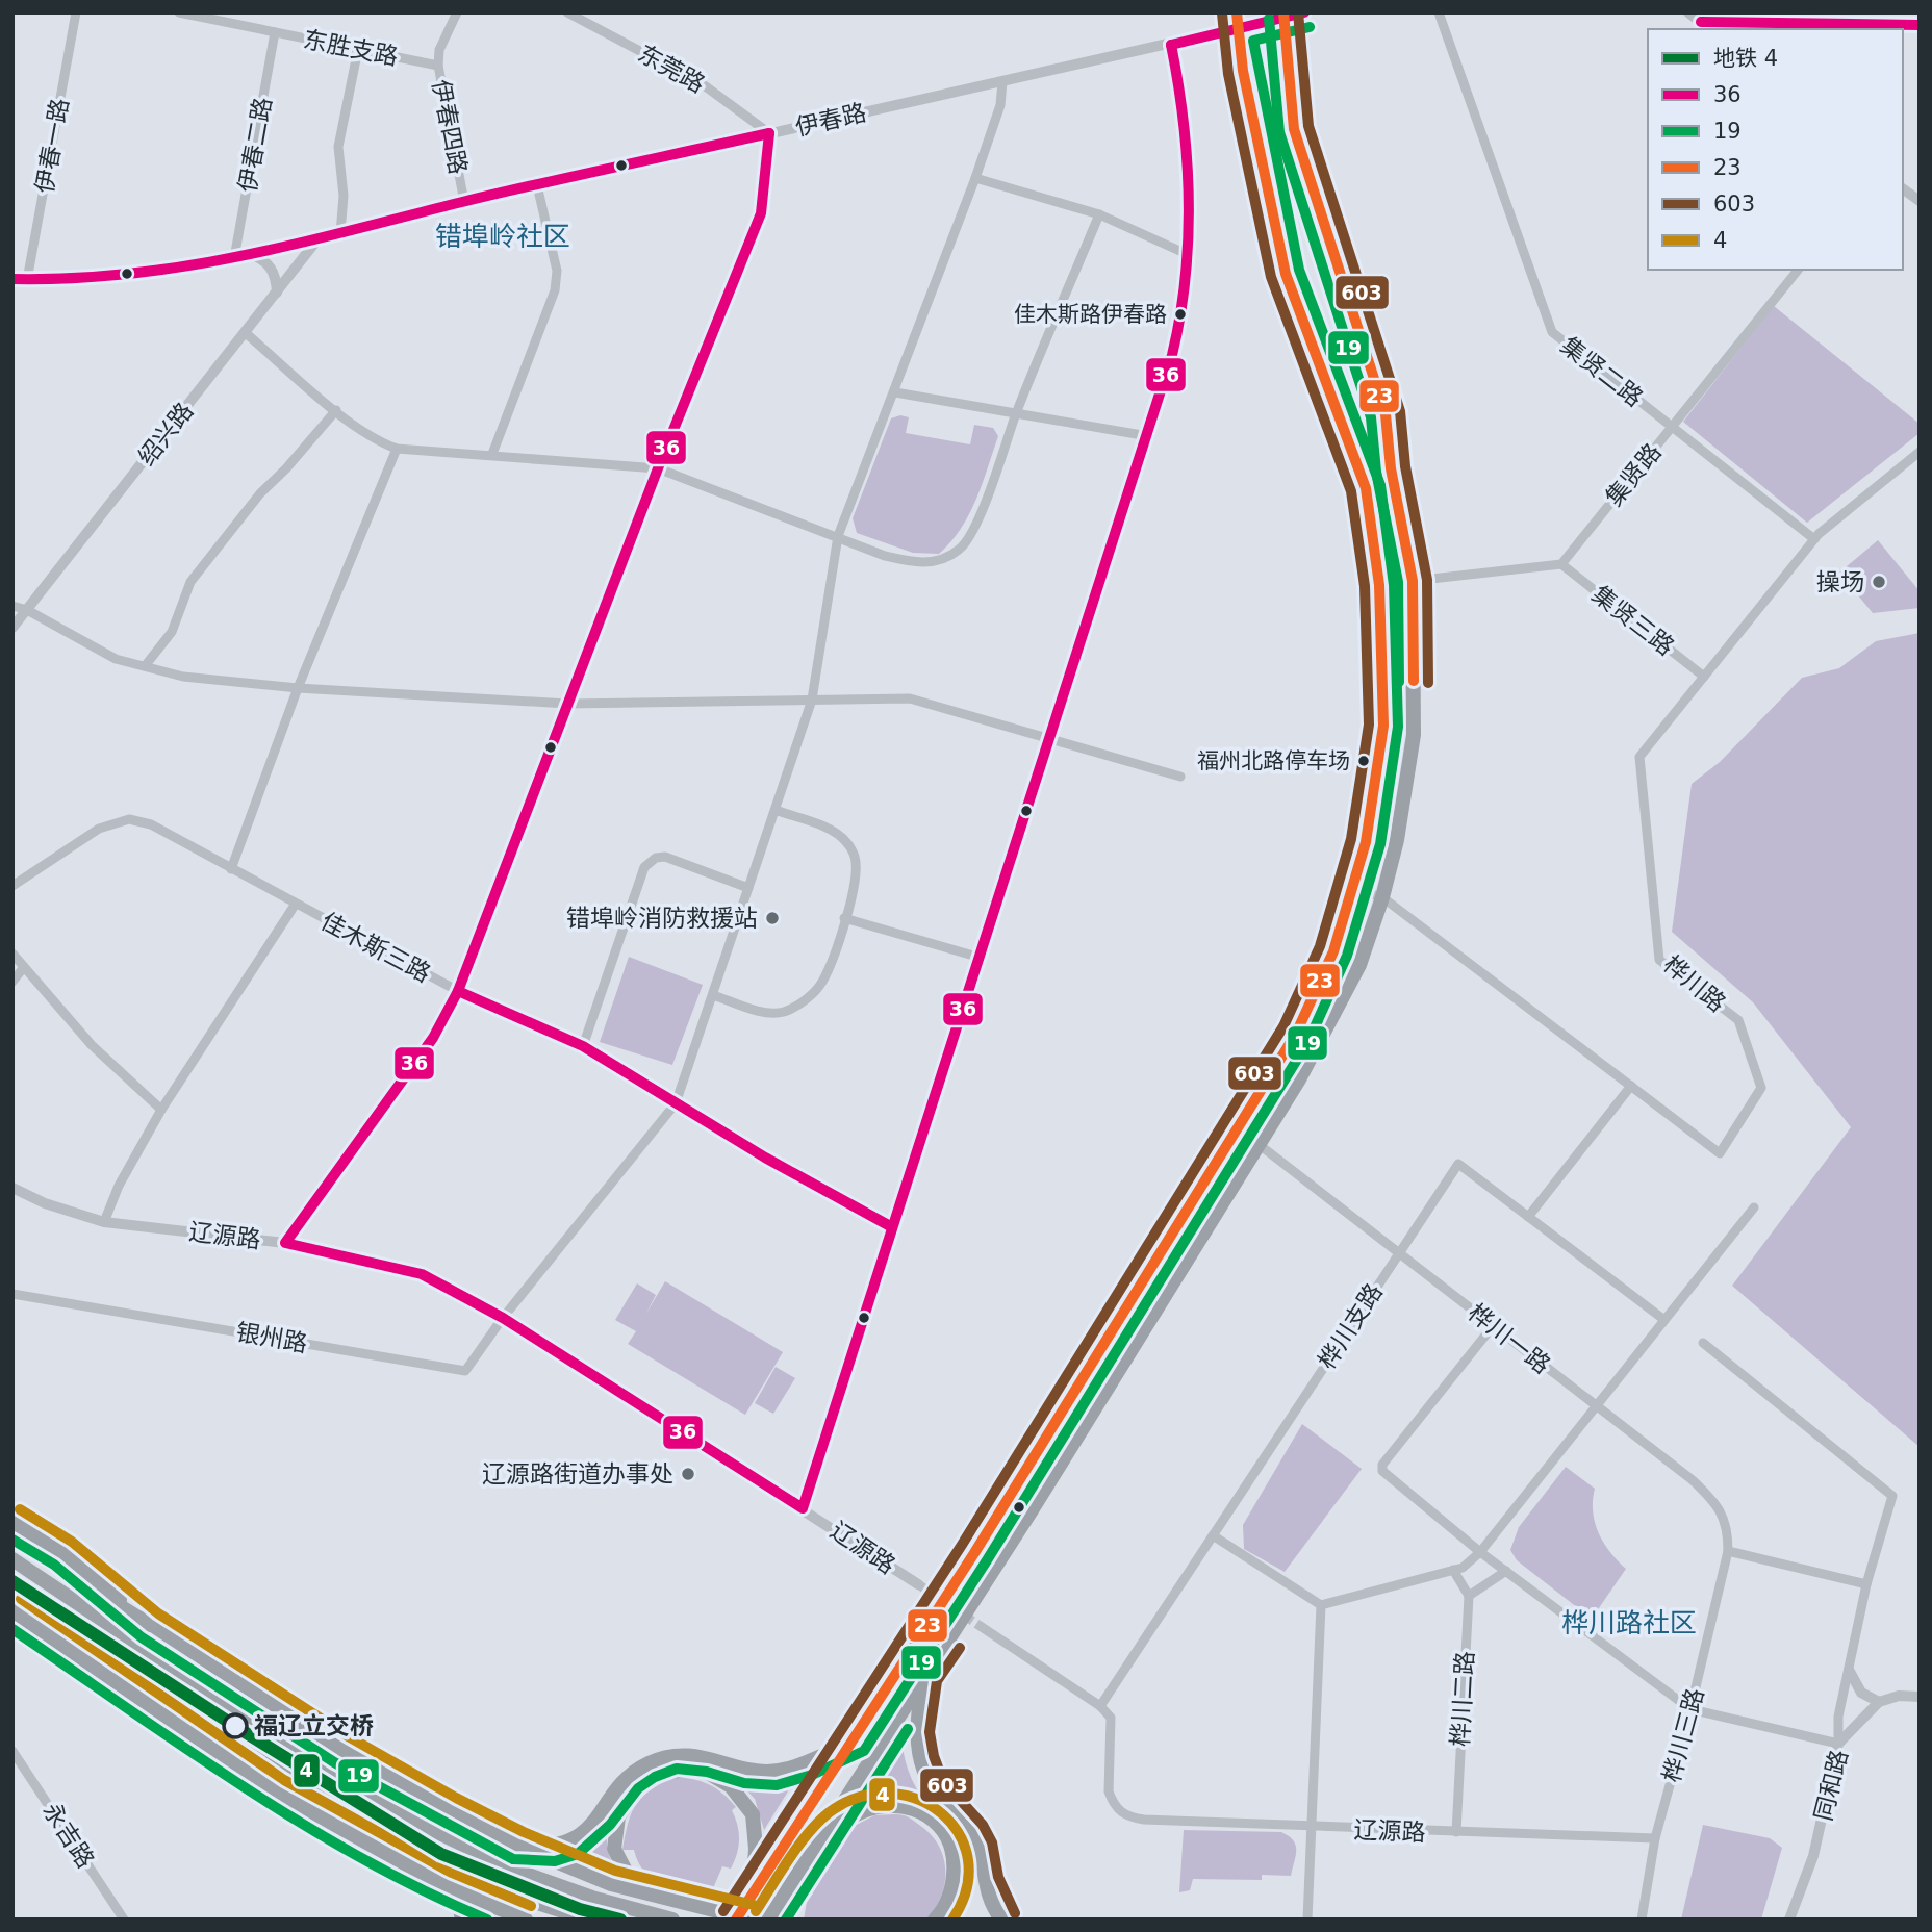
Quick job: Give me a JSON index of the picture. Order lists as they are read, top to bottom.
{
  "streets": {
    "street": [
      "东胜支路",
      "东莞路",
      "伊春路",
      "伊春四路",
      "伊春二路",
      "伊春一路",
      "集贤二路",
      "绍兴路",
      "集贤路",
      "集贤三路",
      "佳木斯三路",
      "桦川路",
      "辽源路",
      "桦川支路",
      "银州路",
      "桦川一路",
      "桦川二路",
      "桦川三路",
      "同和路",
      "永吉路"
    ]
  },
  "crossings": [
    ["东胜支路", "伊春四路"],
    ["东胜支路", "伊春二路"],
    ["东莞路", "伊春路"],
    ["伊春路", "伊春四路"],
    ["伊春路", "伊春二路"],
    ["伊春路", "伊春一路"],
    ["伊春路", "绍兴路"],
    ["集贤二路", "集贤路"],
    ["集贤二路", "桦川路"],
    ["集贤路", "集贤三路"],
    ["集贤三路", "桦川路"],
    ["辽源路", "桦川支路"],
    ["辽源路", "银州路"],
    ["辽源路", "桦川二路"],
    ["辽源路", "桦川三路"],
    ["桦川支路", "桦川一路"],
    ["桦川一路", "桦川三路"]
  ],
  "districts": ["错埠岭社区", "桦川路社区"],
  "places": [
    "佳木斯路伊春路",
    "操场",
    "福州北路停车场",
    "错埠岭消防救援站",
    "辽源路街道办事处",
    "福辽立交桥"
  ],
  "lines": [
    "transit line 36",
    "transit line 23",
    "transit line 603",
    "transit line 19",
    "transit line 4",
    "metro line 4"
  ],
  "legend": [
    "地铁 4",
    "36",
    "19",
    "23",
    "603",
    "4"
  ]
}
